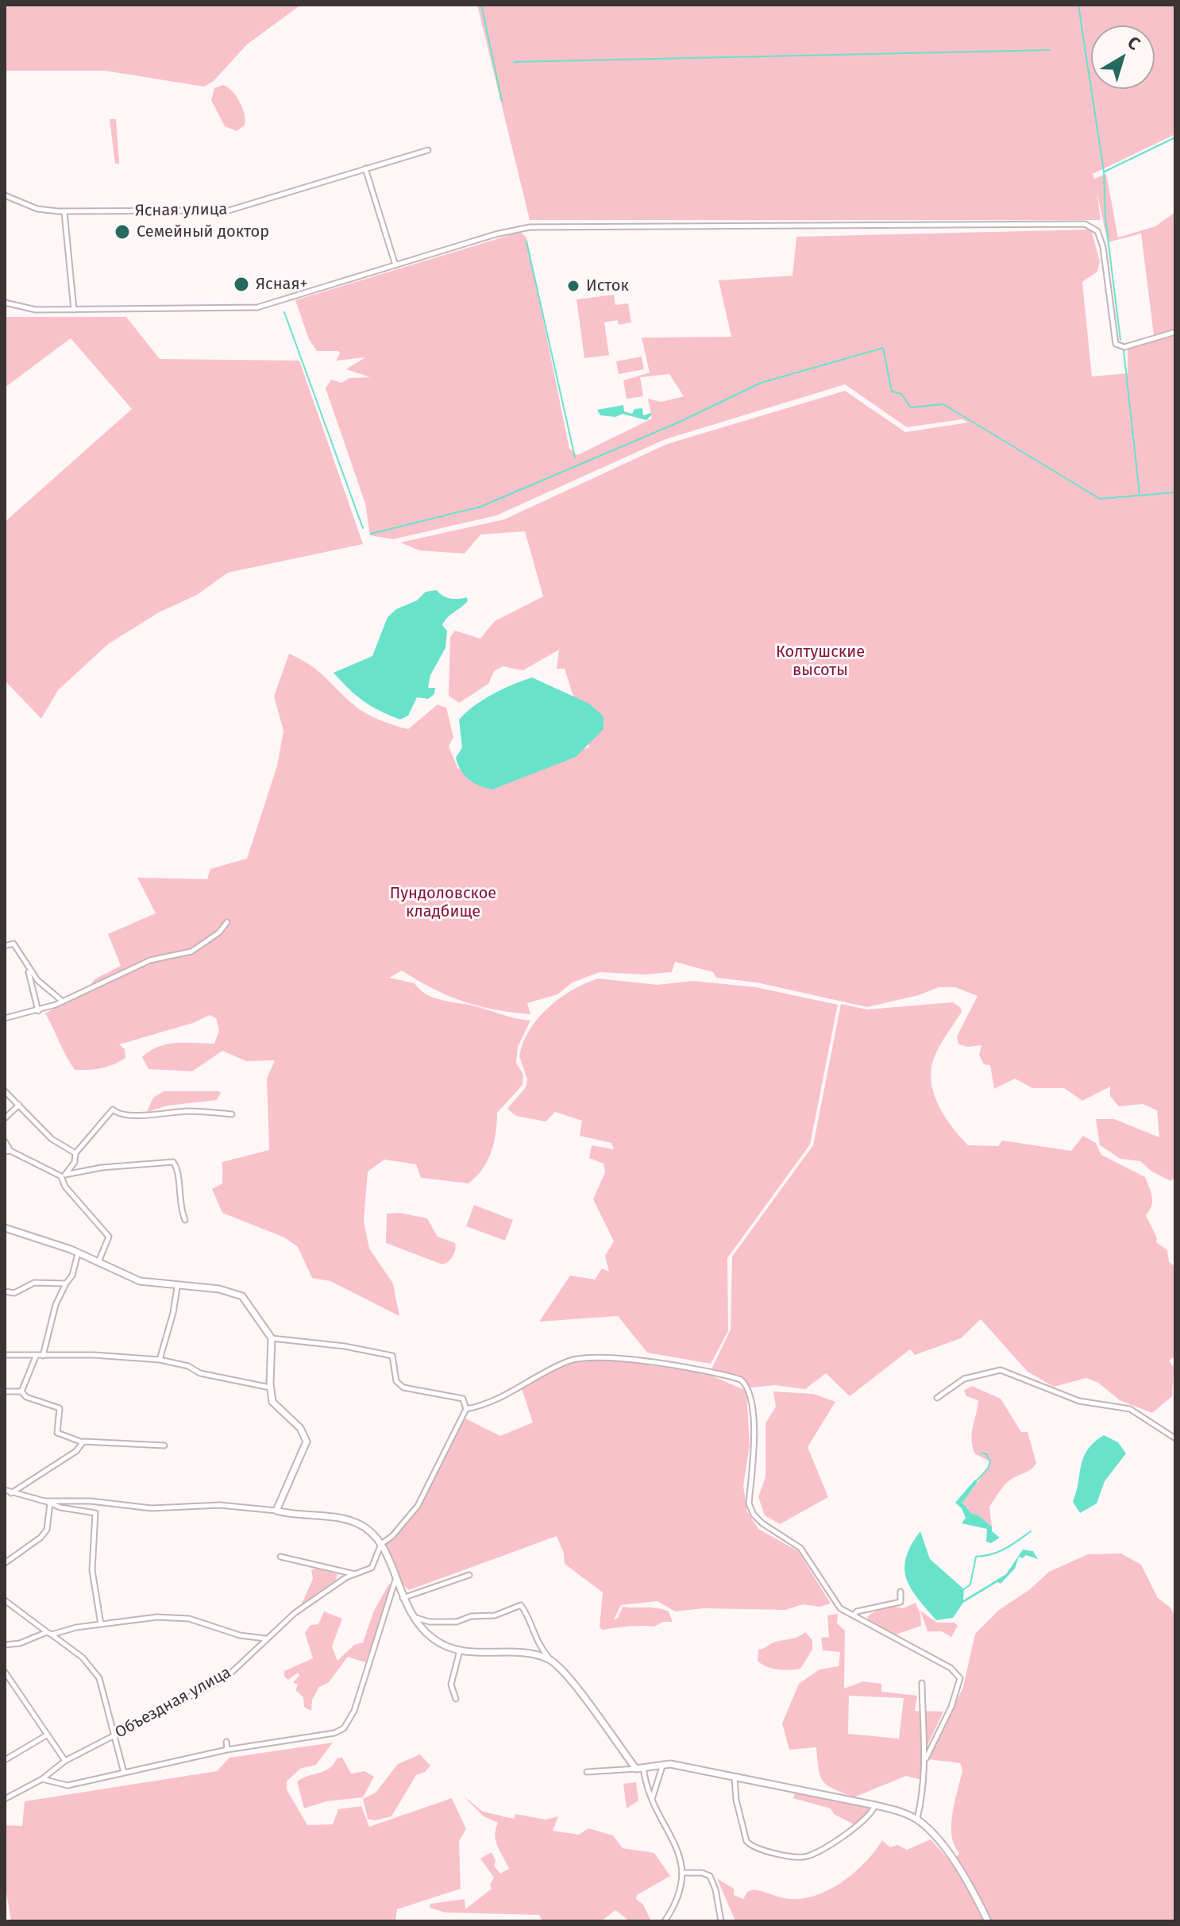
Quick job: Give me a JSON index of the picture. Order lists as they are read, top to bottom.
{
  "streets": {
    "street": ["Ясная улица", "Объездная улица"]
  },
  "parks": ["Колтушские высоты", "Пундоловское кладбище"],
  "places": ["Семейный доктор", "Ясная+", "Исток"],
  "north": "top right"
}
